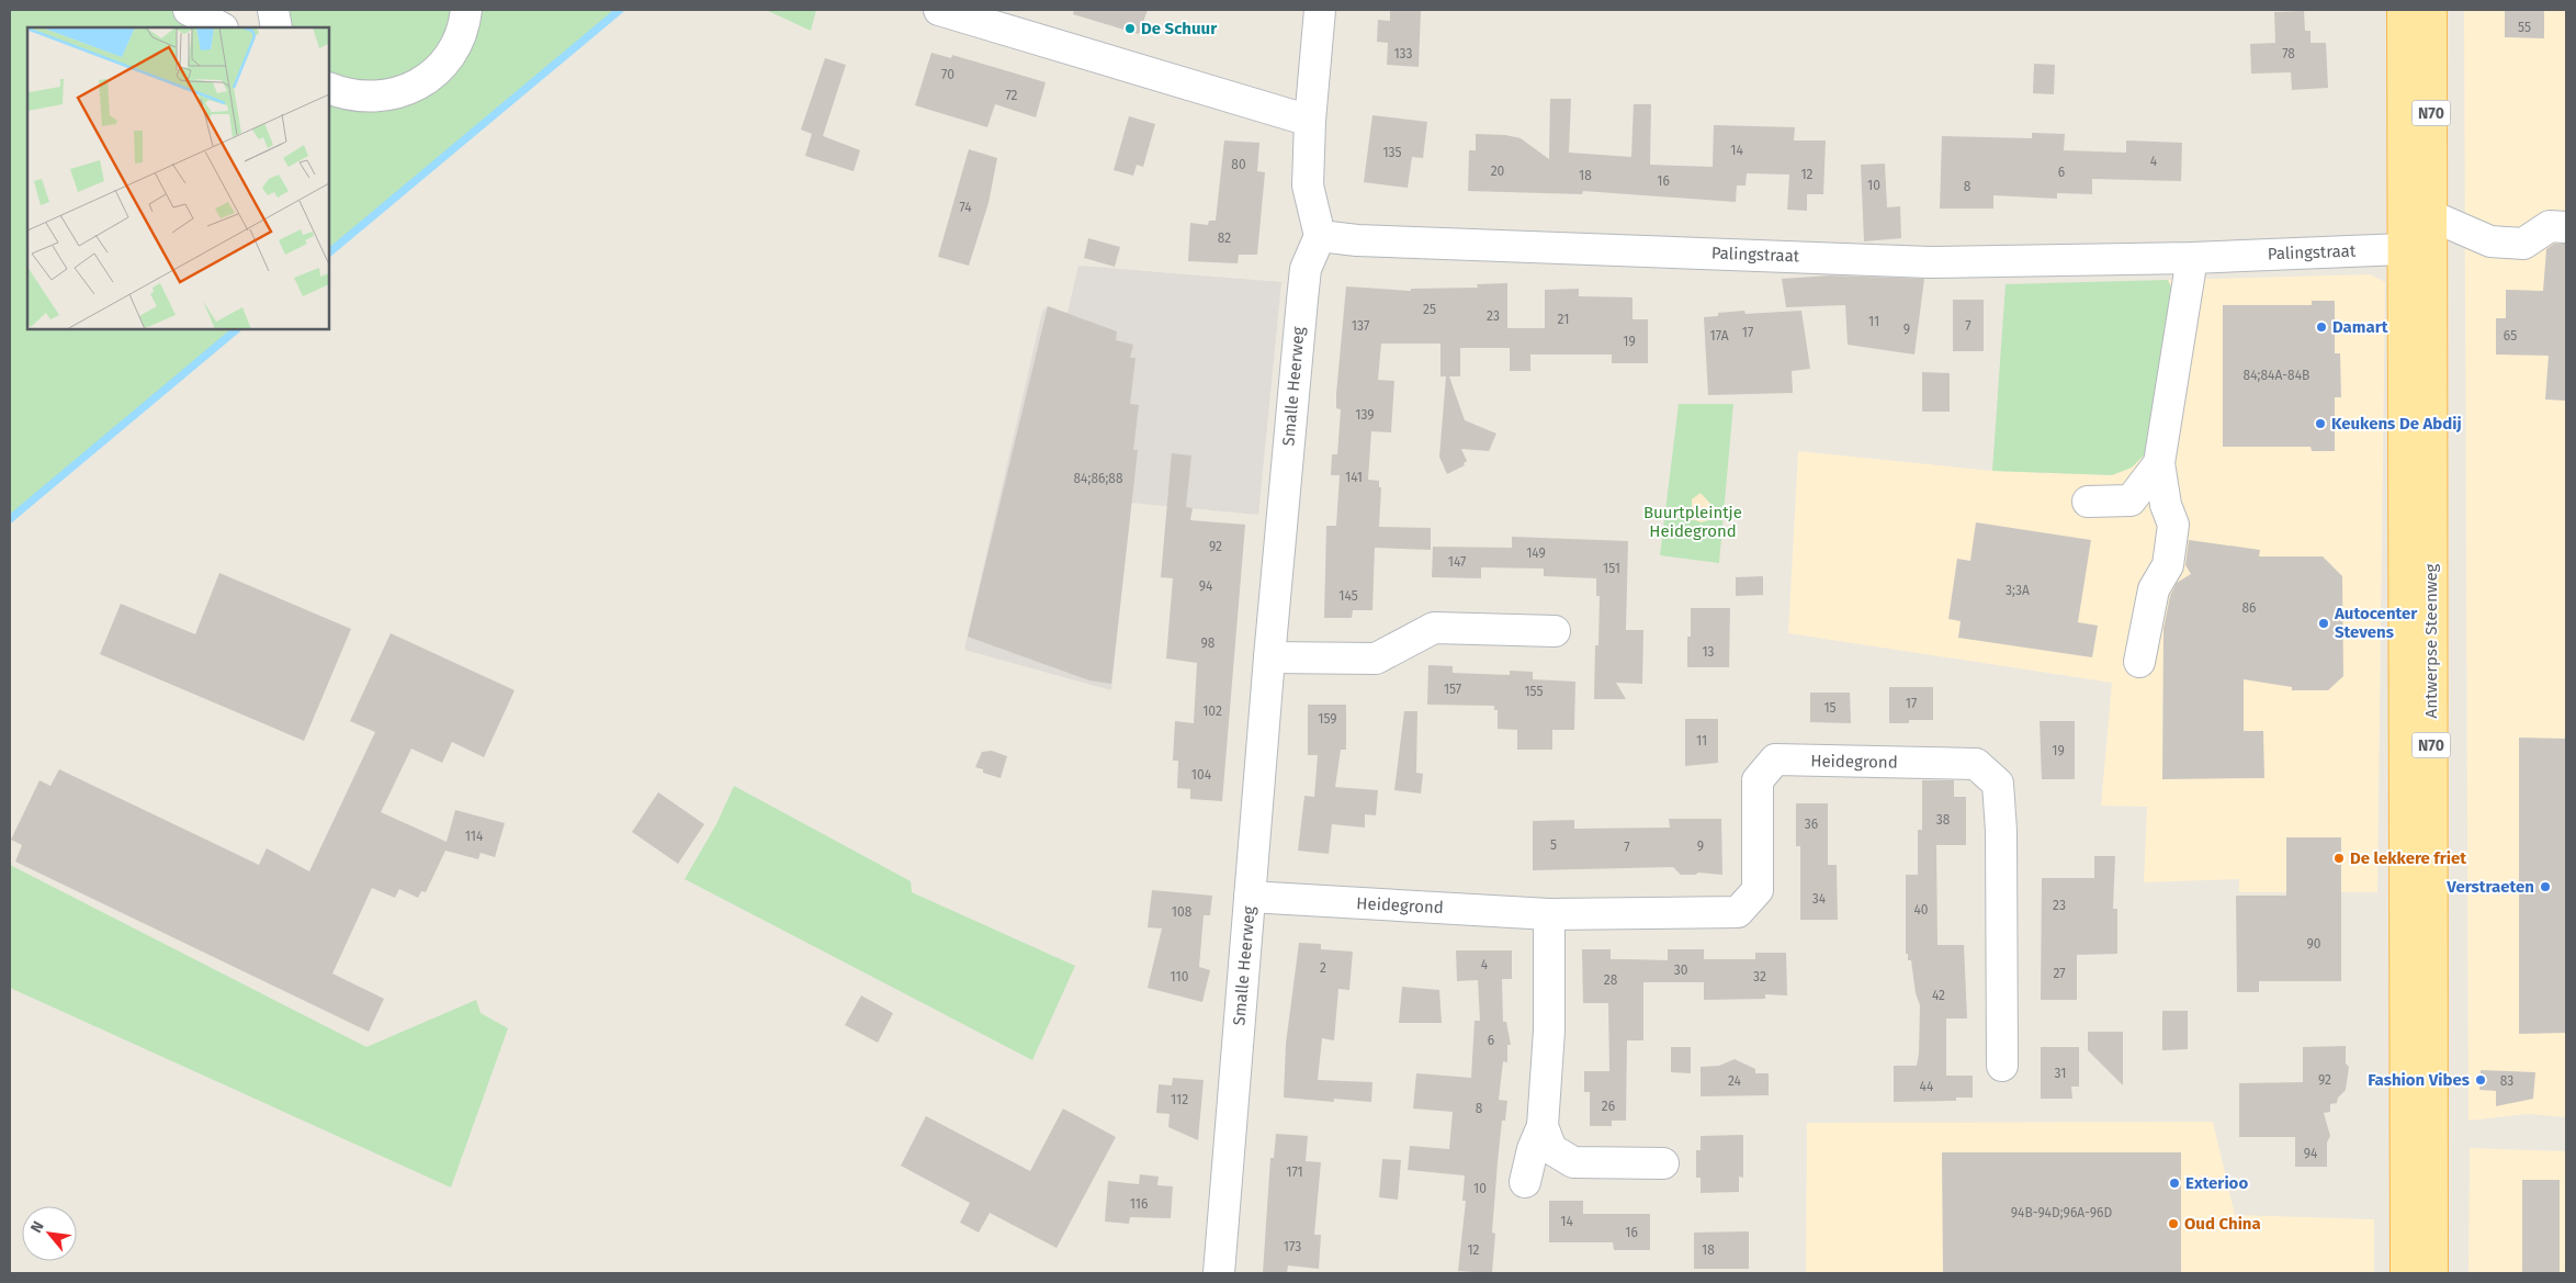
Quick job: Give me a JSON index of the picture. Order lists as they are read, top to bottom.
{
  "streets": {
    "main road": ["N70", "Antwerpse Steenweg"],
    "street": ["Palingstraat", "Smalle Heerweg", "Heidegrond"]
  },
  "crossings": [
    ["Palingstraat", "Smalle Heerweg"],
    ["Palingstraat", "Antwerpse Steenweg"],
    ["Smalle Heerweg", "Heidegrond"]
  ],
  "parks": ["Buurtpleintje Heidegrond"],
  "places": [
    "De Schuur",
    "Damart",
    "Keukens De Abdij",
    "Autocenter Stevens",
    "De lekkere friet",
    "Verstraeten",
    "Fashion Vibes",
    "Exterioo",
    "Oud China"
  ],
  "house_numbers": [
    "55",
    "133",
    "78",
    "70",
    "72",
    "14",
    "135",
    "4",
    "80",
    "20",
    "6",
    "12",
    "18",
    "16",
    "10",
    "8",
    "74",
    "82",
    "25",
    "23",
    "21",
    "11",
    "137",
    "7",
    "9",
    "17",
    "17A",
    "65",
    "19",
    "84;84A-84B",
    "139",
    "141",
    "84;86;88",
    "92",
    "149",
    "147",
    "151",
    "94",
    "3;3A",
    "145",
    "86",
    "98",
    "13",
    "157",
    "155",
    "17",
    "15",
    "102",
    "159",
    "11",
    "19",
    "104",
    "38",
    "36",
    "114",
    "5",
    "9",
    "7",
    "34",
    "23",
    "40",
    "108",
    "90",
    "4",
    "2",
    "30",
    "27",
    "110",
    "32",
    "28",
    "42",
    "6",
    "31",
    "92",
    "24",
    "83",
    "44",
    "112",
    "26",
    "8",
    "94",
    "171",
    "10",
    "116",
    "94B-94D;96A-96D",
    "14",
    "16",
    "173",
    "12",
    "18"
  ],
  "north": "top left"
}
